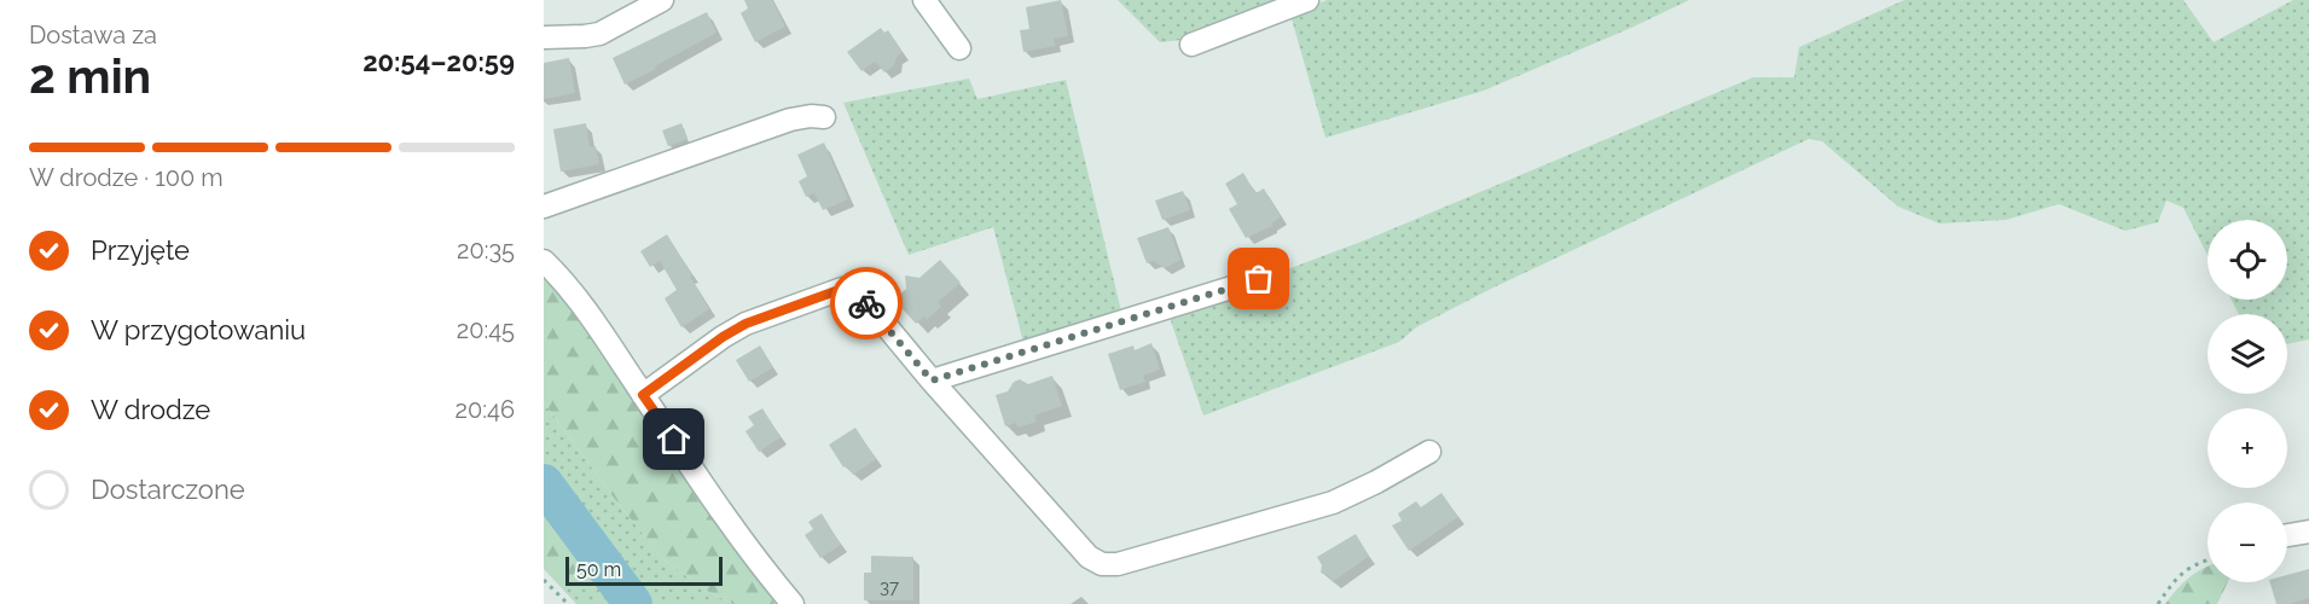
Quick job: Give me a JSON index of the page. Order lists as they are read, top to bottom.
{
  "house_numbers": ["37"],
  "scale_bar": "50 m",
  "page": {
    "heading": ["2 min", "Dostawa za", "20:54–20:59"],
    "bar": "W drodze · 100 m",
    "list": [
      ["Przyjęte", "20:35"],
      ["W przygotowaniu", "20:45"],
      ["W drodze", "20:46"],
      "Dostarczone"
    ],
    "map_buttons": ["+", "−"],
    "scale": "50 m"
  }
}
